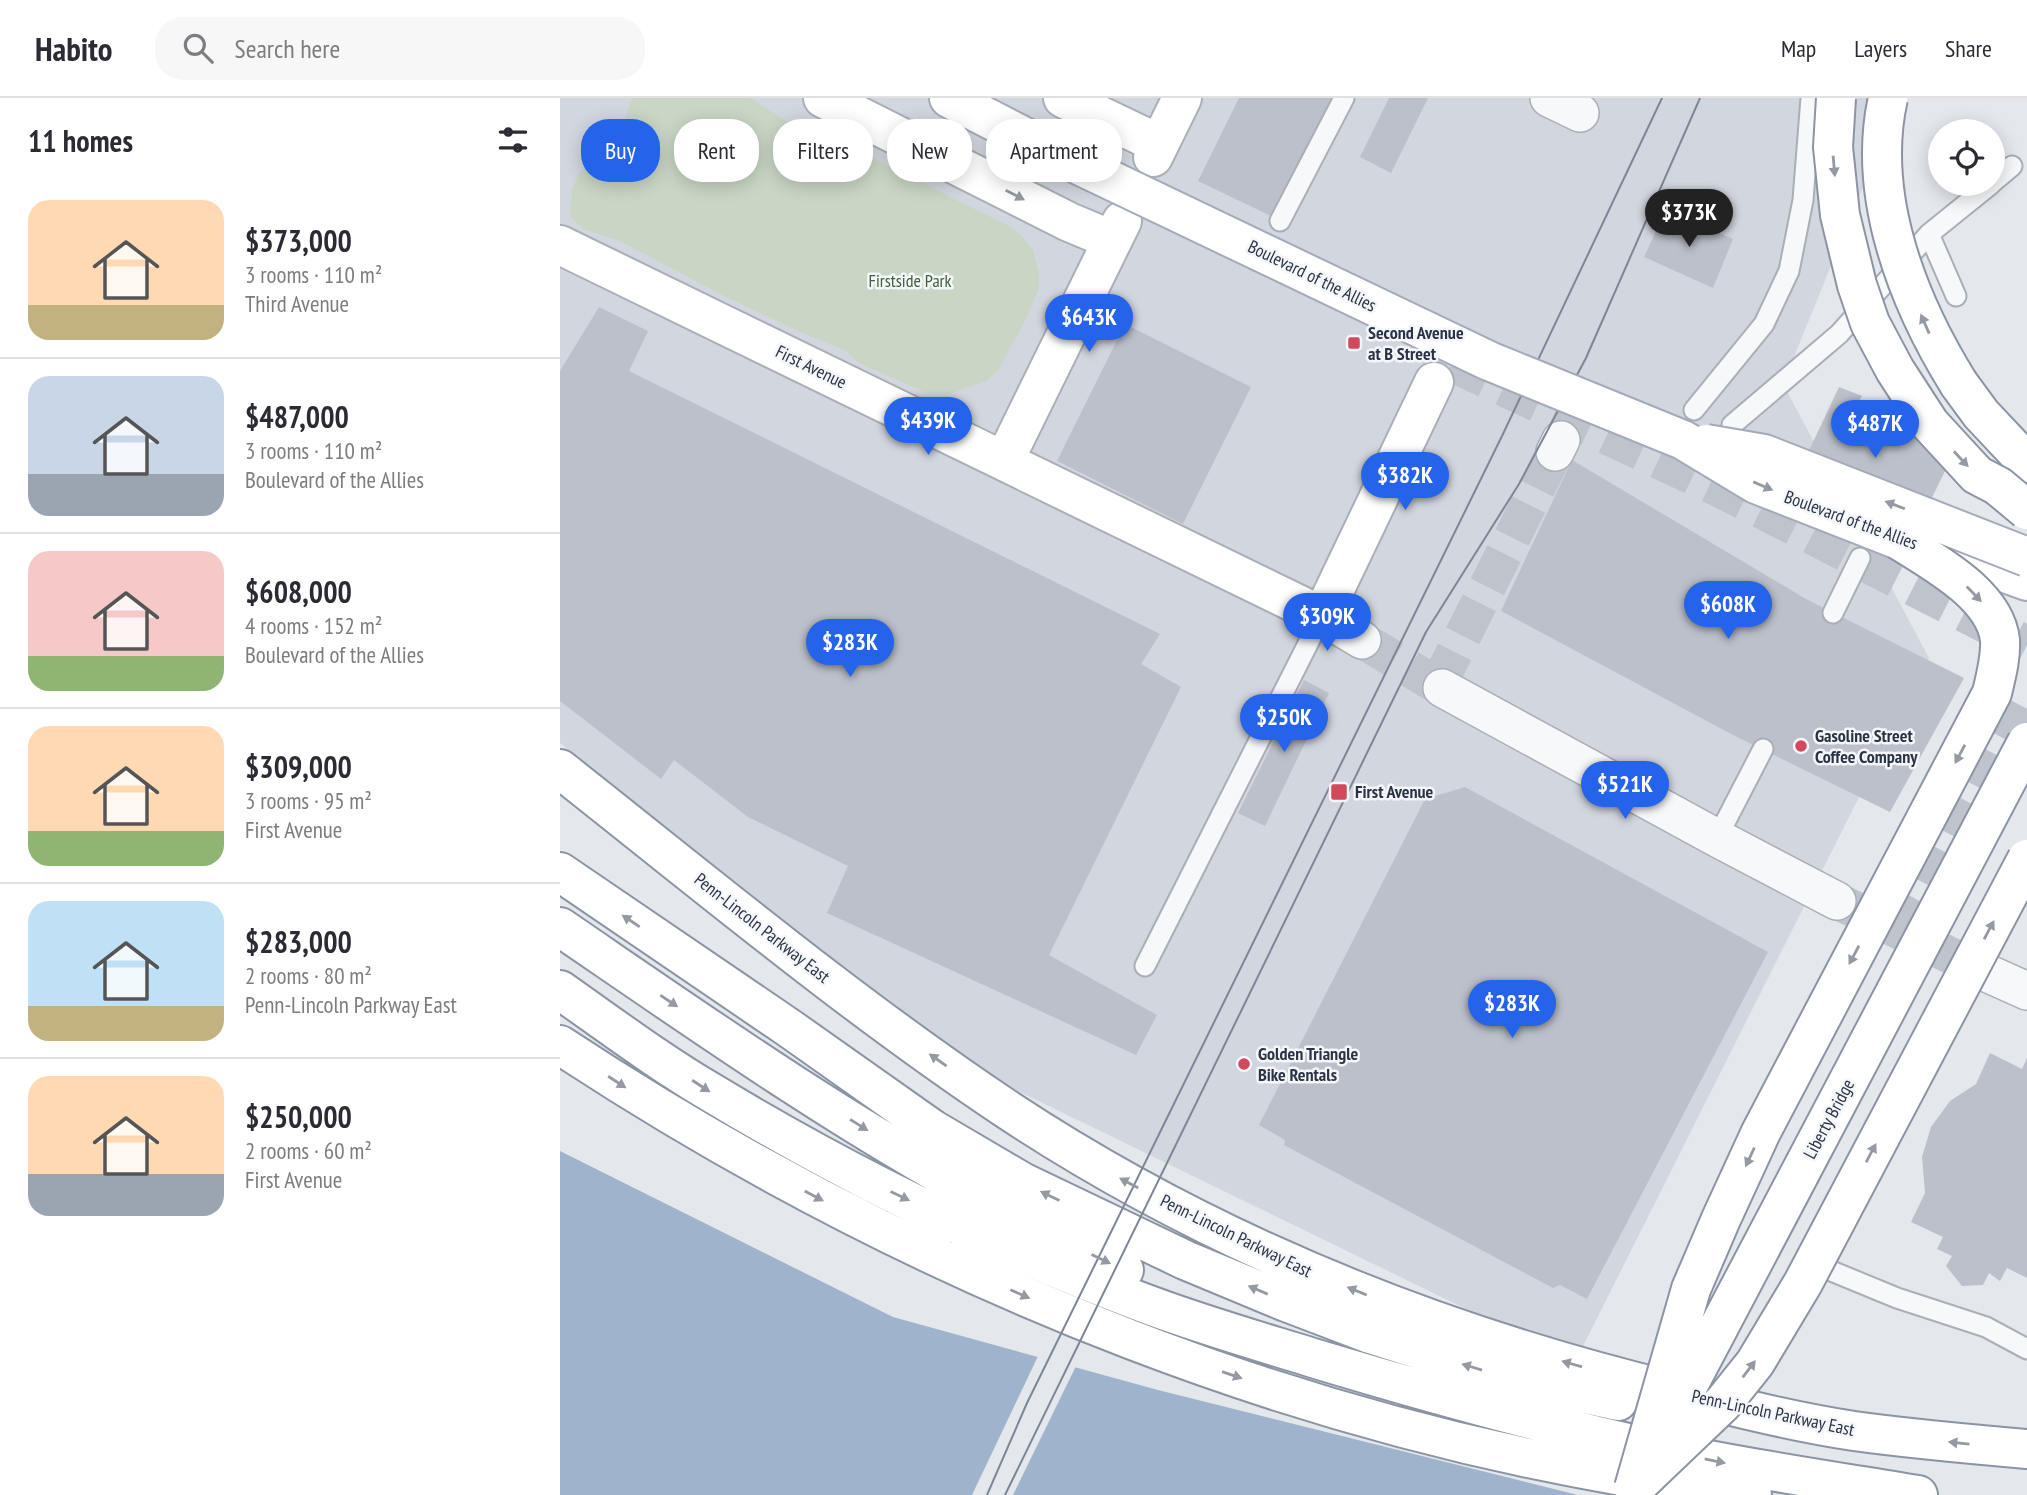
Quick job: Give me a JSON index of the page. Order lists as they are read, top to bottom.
{
  "streets": {
    "main road": [
      "Boulevard of the Allies",
      "First Avenue",
      "Penn-Lincoln Parkway East",
      "Liberty Bridge"
    ]
  },
  "parks": ["Firstside Park"],
  "places": {
    "transit": ["Second Avenue at B Street", "First Avenue"],
    "other": ["Gasoline Street Coffee Company", "Golden Triangle Bike Rentals"]
  },
  "page": {
    "header": "Habito",
    "search": "Search here",
    "nav": ["Map", "Layers", "Share"],
    "heading": "11 homes",
    "chip": [
      "Buy",
      "Rent",
      "Filters",
      "New",
      "Apartment"
    ],
    "list": [
      {
        "name": "$373,000",
        "note": "3 rooms · 110 m² · Third Avenue"
      },
      {
        "name": "$487,000",
        "note": "3 rooms · 110 m² · Boulevard of the Allies"
      },
      {
        "name": "$608,000",
        "note": "4 rooms · 152 m² · Boulevard of the Allies"
      },
      {
        "name": "$309,000",
        "note": "3 rooms · 95 m² · First Avenue"
      },
      {
        "name": "$283,000",
        "note": "2 rooms · 80 m² · Penn-Lincoln Parkway East"
      },
      {
        "name": "$250,000",
        "note": "2 rooms · 60 m² · First Avenue"
      }
    ],
    "price": [
      "$373K",
      "$643K",
      "$439K",
      "$487K",
      "$382K",
      "$608K",
      "$309K",
      "$283K",
      "$250K",
      "$521K",
      "$283K"
    ]
  }
}
